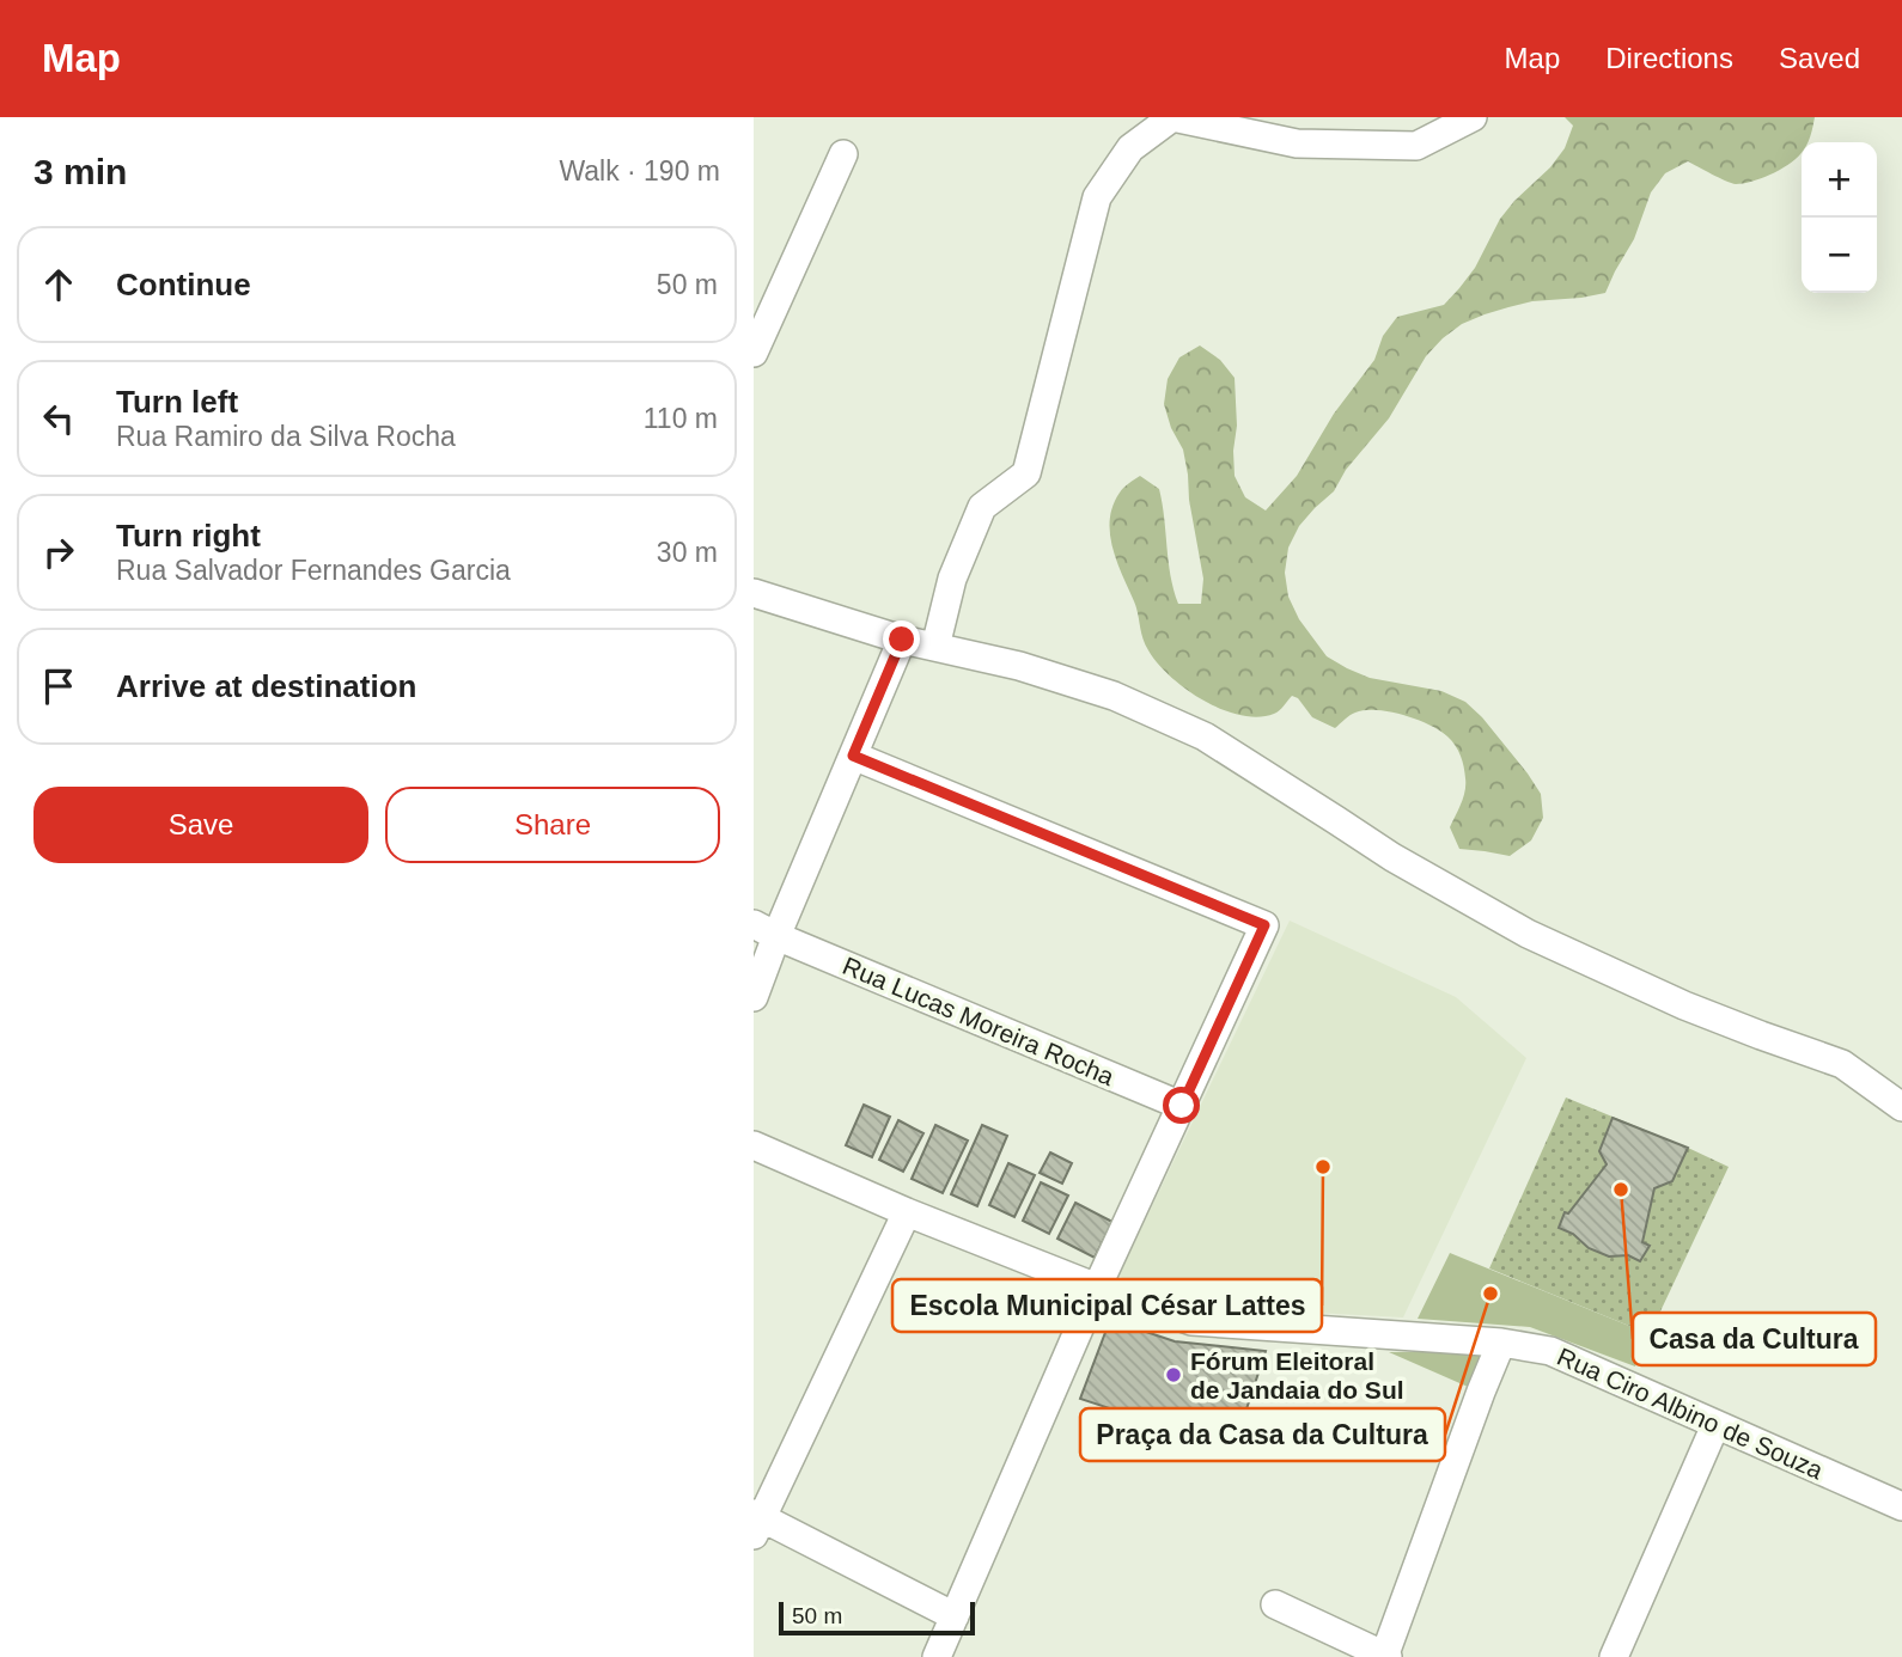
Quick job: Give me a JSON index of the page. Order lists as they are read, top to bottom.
{
  "streets": {
    "street": ["Rua Lucas Moreira Rocha", "Rua Ciro Albino de Souza"]
  },
  "places": [
    "Escola Municipal César Lattes",
    "Casa da Cultura",
    "Praça da Casa da Cultura",
    "Fórum Eleitoral de Jandaia do Sul"
  ],
  "scale_bar": "50 m",
  "page": {
    "header": "Map",
    "nav": ["Map", "Directions", "Saved"],
    "heading": ["3 min", "Walk · 190 m"],
    "map_buttons": ["+", "−"],
    "list": [
      ["Continue", "50 m"],
      ["Turn left", "Rua Ramiro da Silva Rocha", "110 m"],
      ["Turn right", "Rua Salvador Fernandes Garcia", "30 m"],
      "Arrive at destination"
    ],
    "buttons": ["Save", "Share"],
    "scale": "50 m"
  }
}
